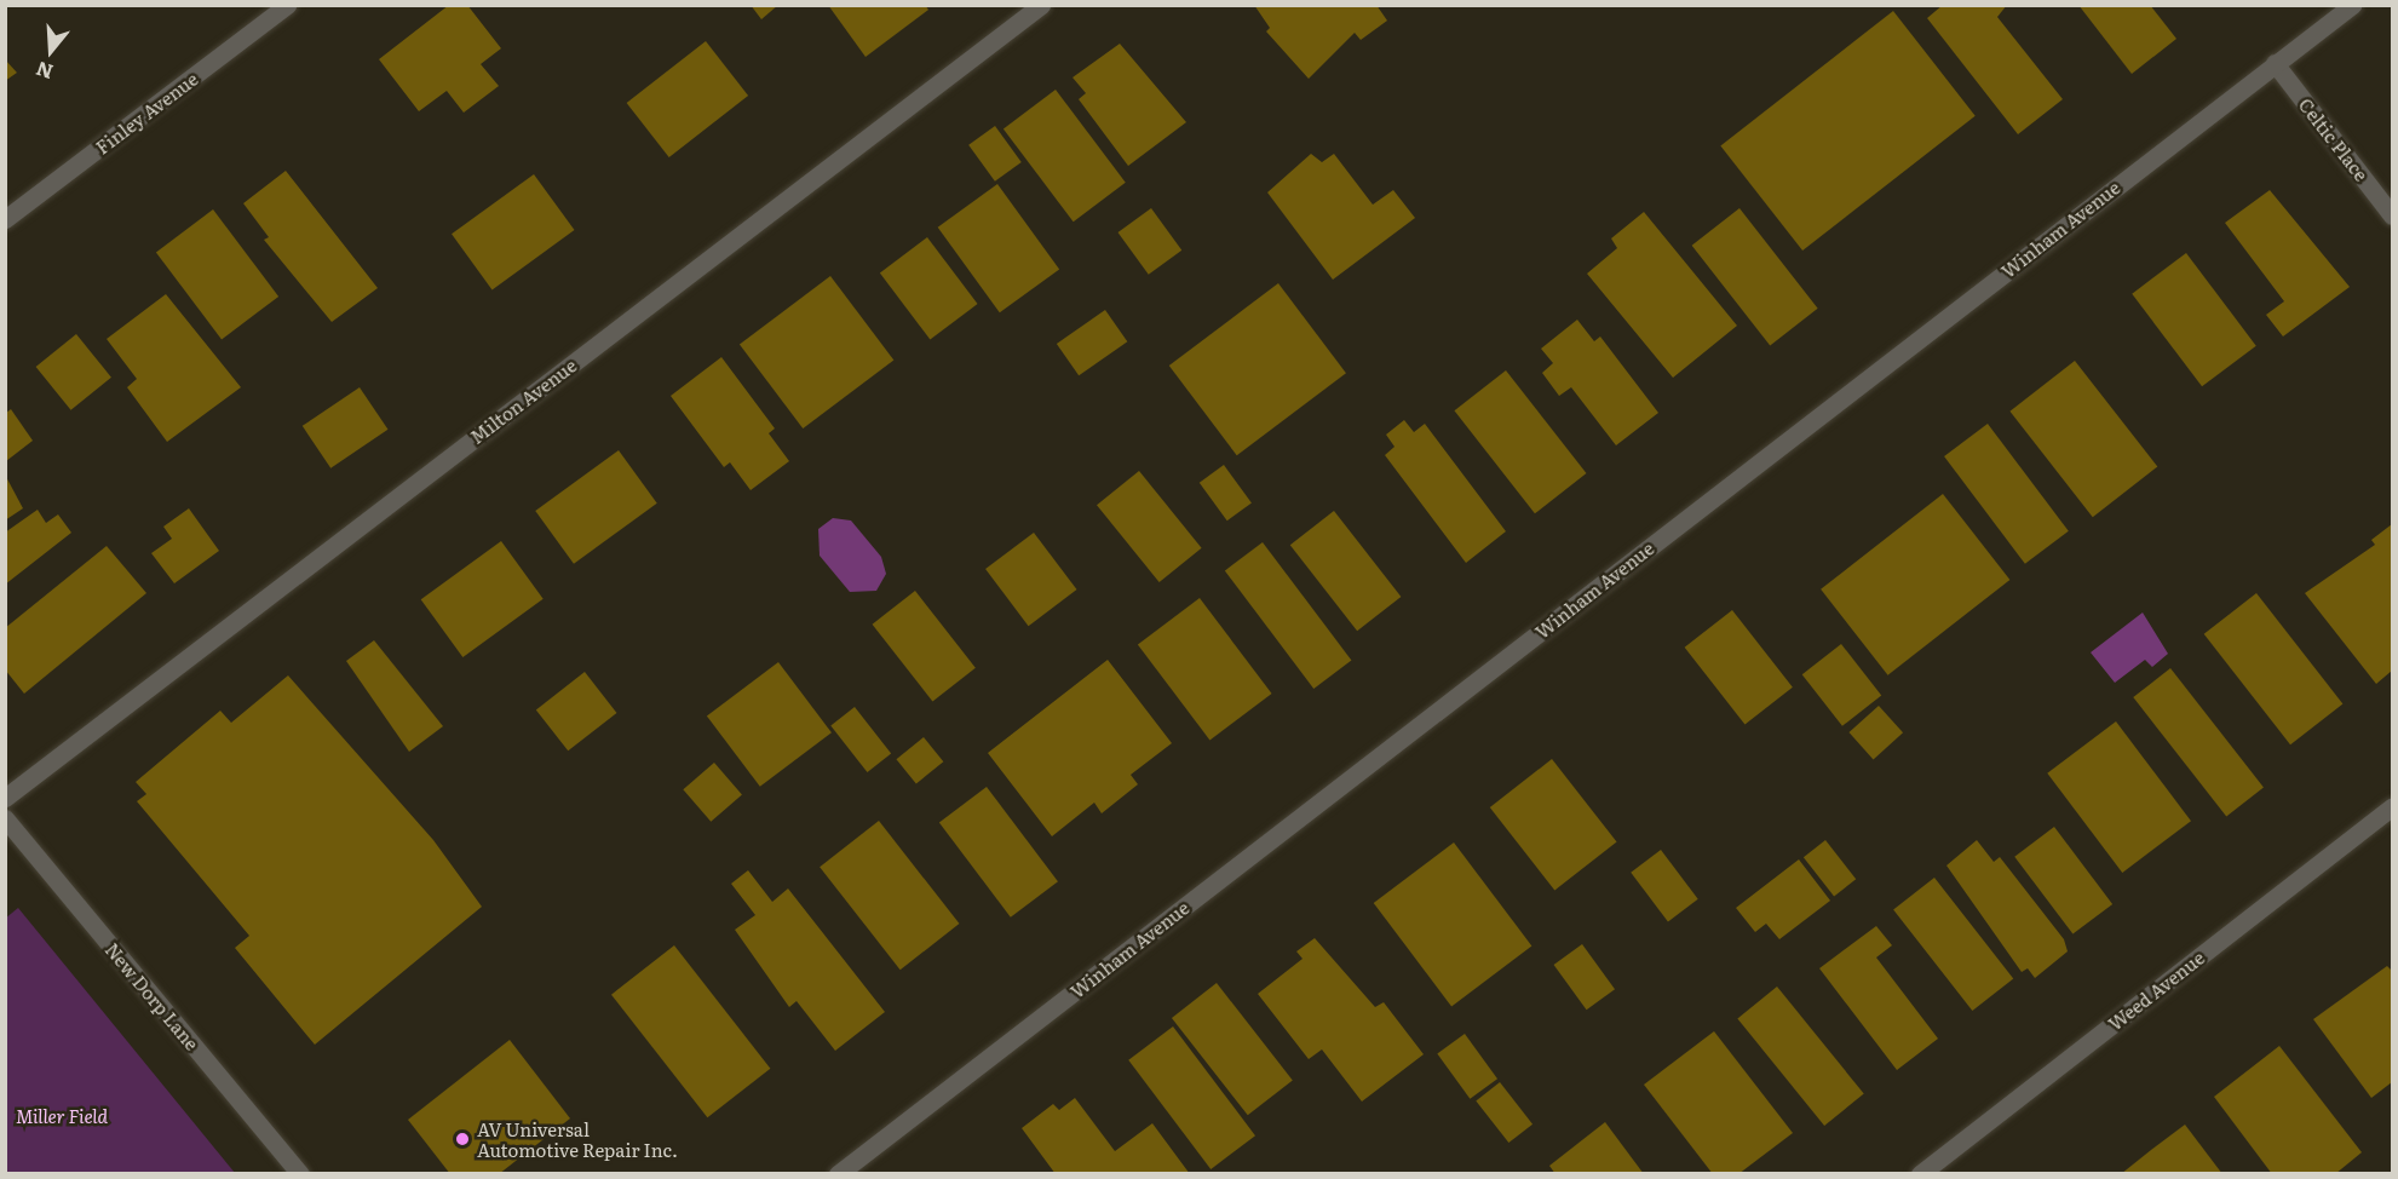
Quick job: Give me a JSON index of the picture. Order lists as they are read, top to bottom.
{
  "streets": {
    "street": [
      "Finley Avenue",
      "Celtic Place",
      "Winham Avenue",
      "Milton Avenue",
      "Weed Avenue",
      "New Dorp Lane"
    ]
  },
  "crossings": [
    ["Celtic Place", "Winham Avenue"]
  ],
  "parks": ["Miller Field"],
  "places": ["AV Universal Automotive Repair Inc."],
  "north": "bottom"
}
